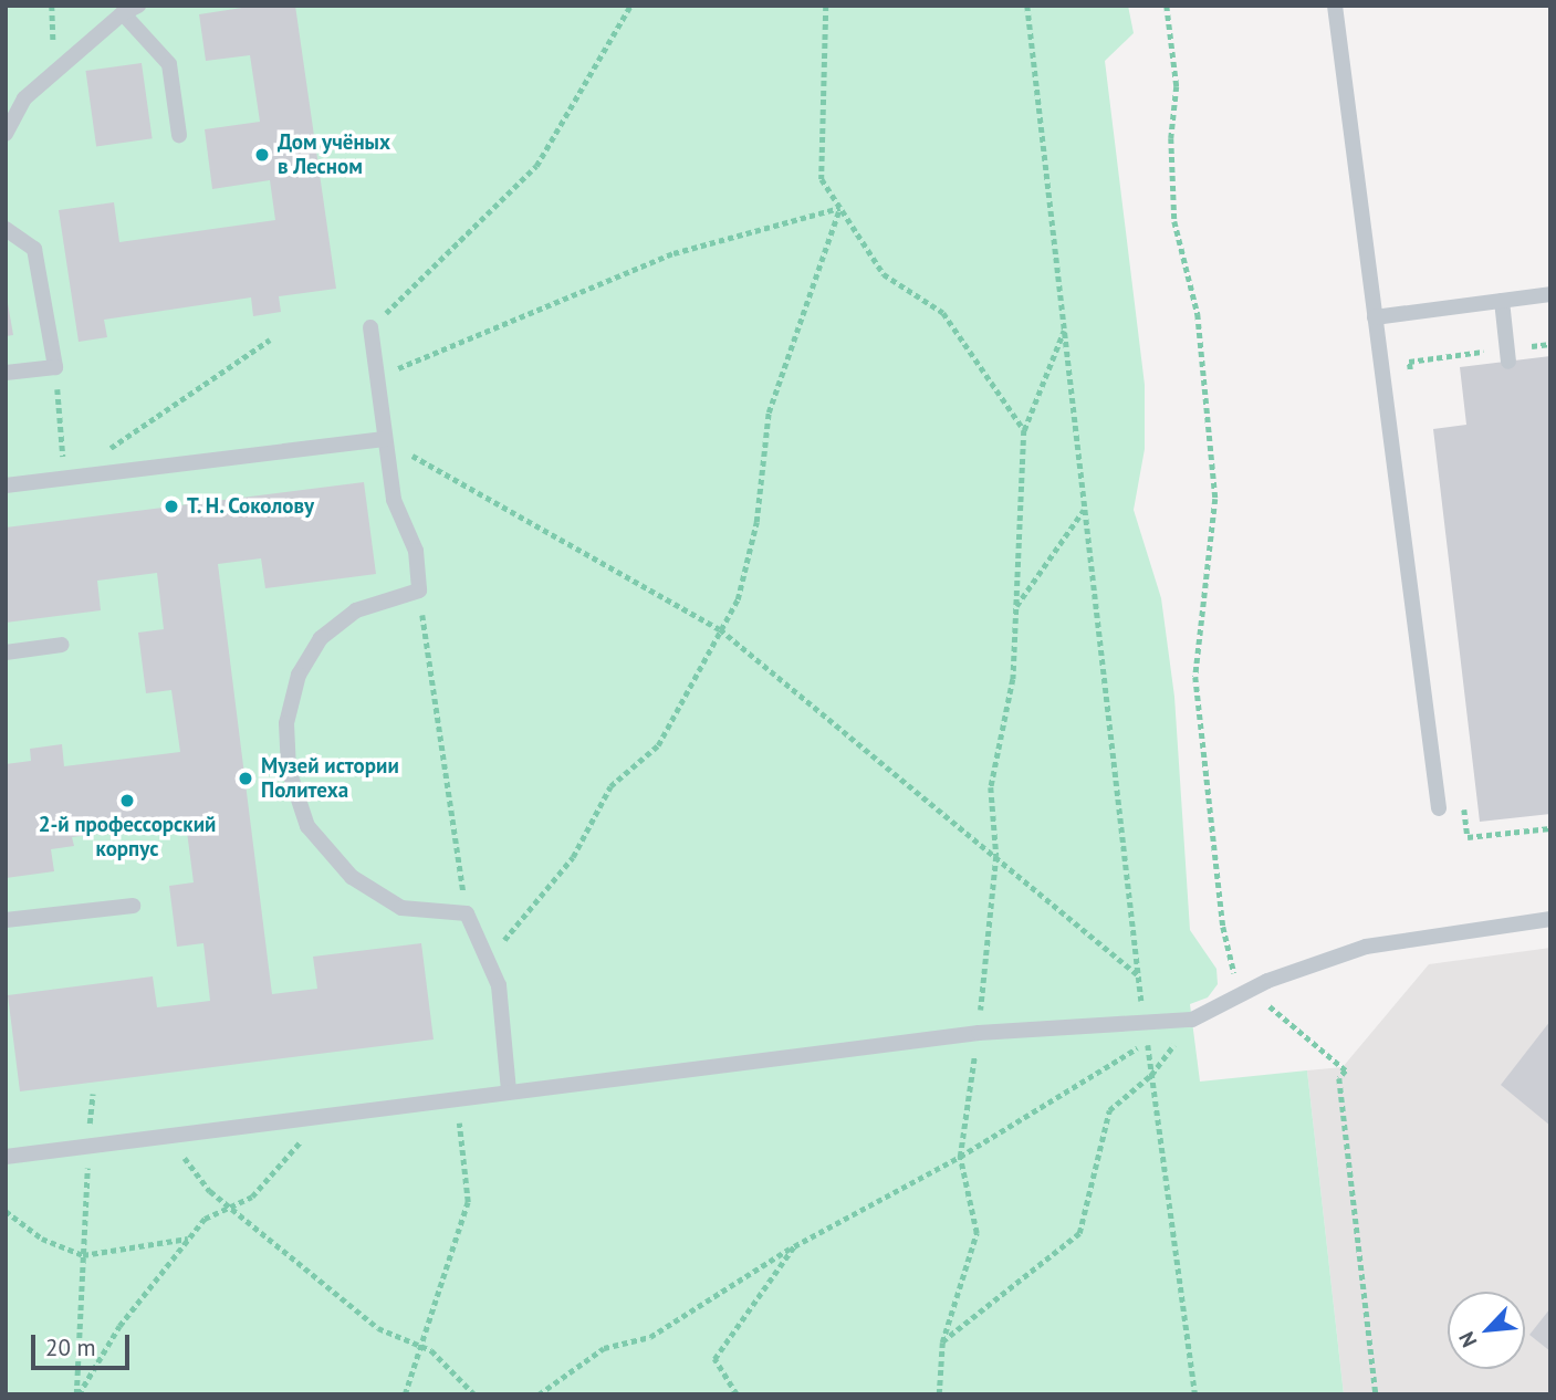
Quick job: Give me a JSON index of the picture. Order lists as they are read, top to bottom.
{
  "places": [
    "Дом учёных в Лесном",
    "Т. Н. Соколову",
    "Музей истории Политеха",
    "2-й профессорский корпус"
  ],
  "scale_bar": "20 m",
  "north": "bottom left"
}
